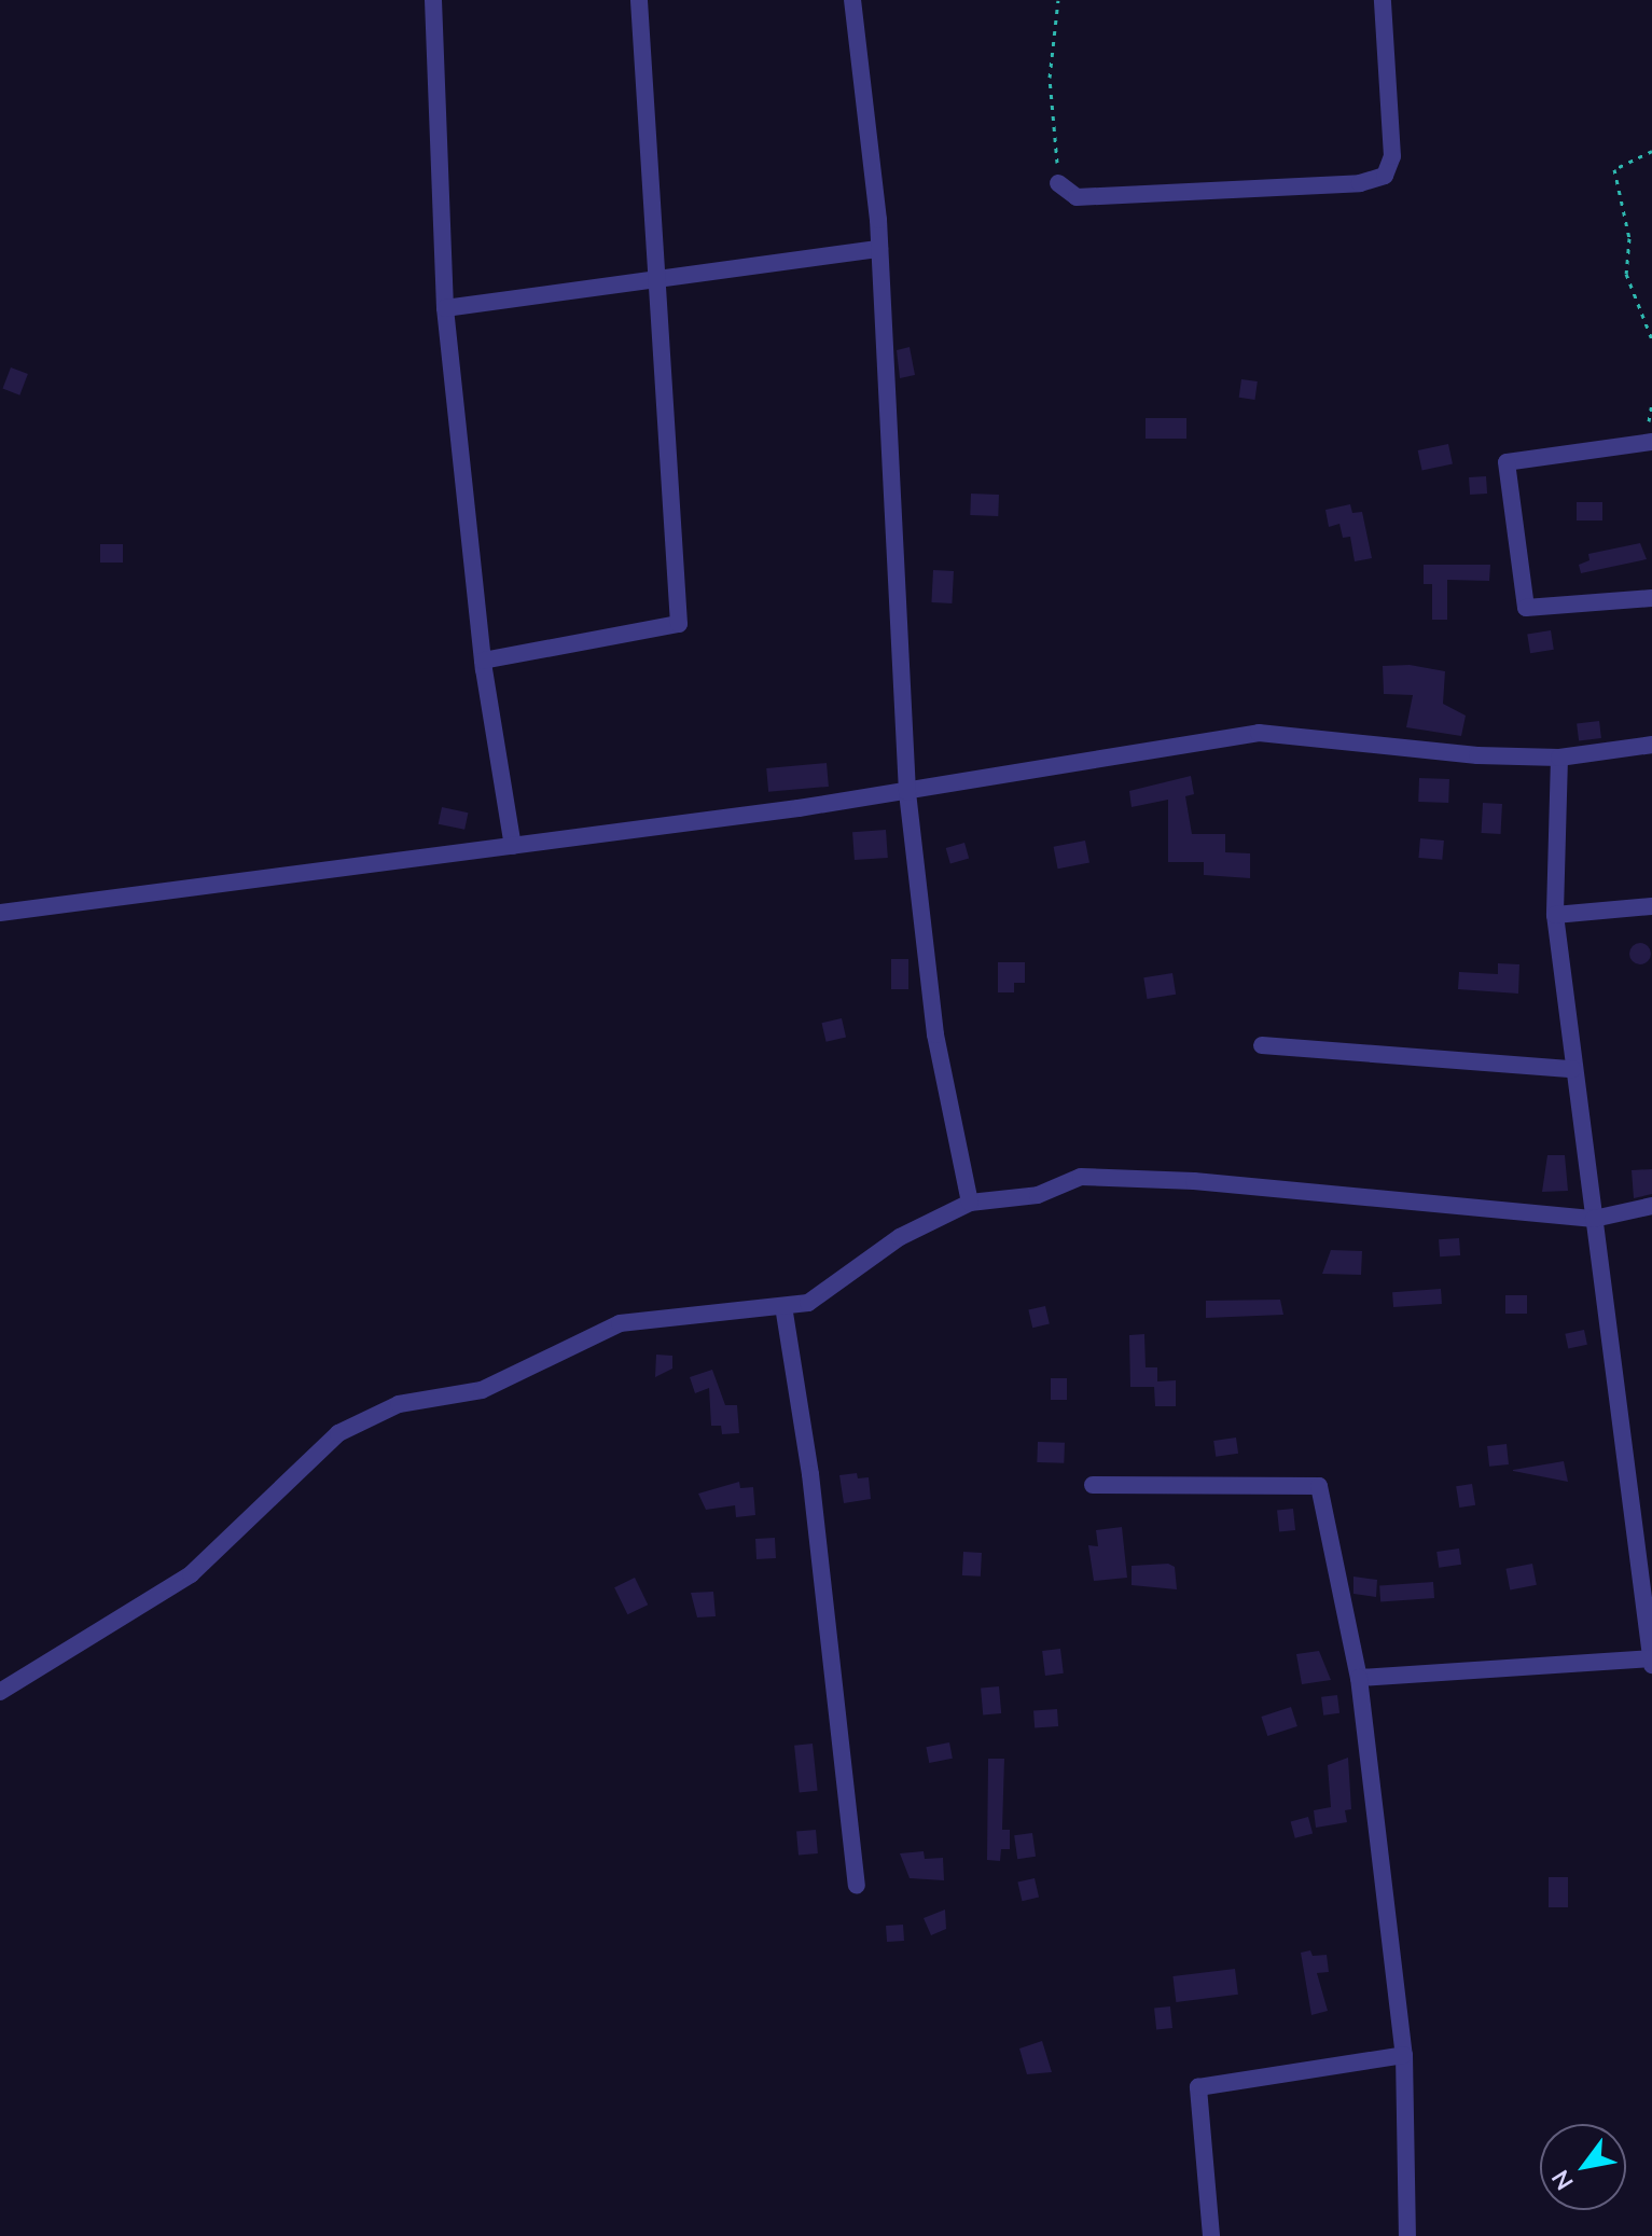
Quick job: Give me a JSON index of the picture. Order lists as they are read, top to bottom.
{
  "north": "bottom left"
}
